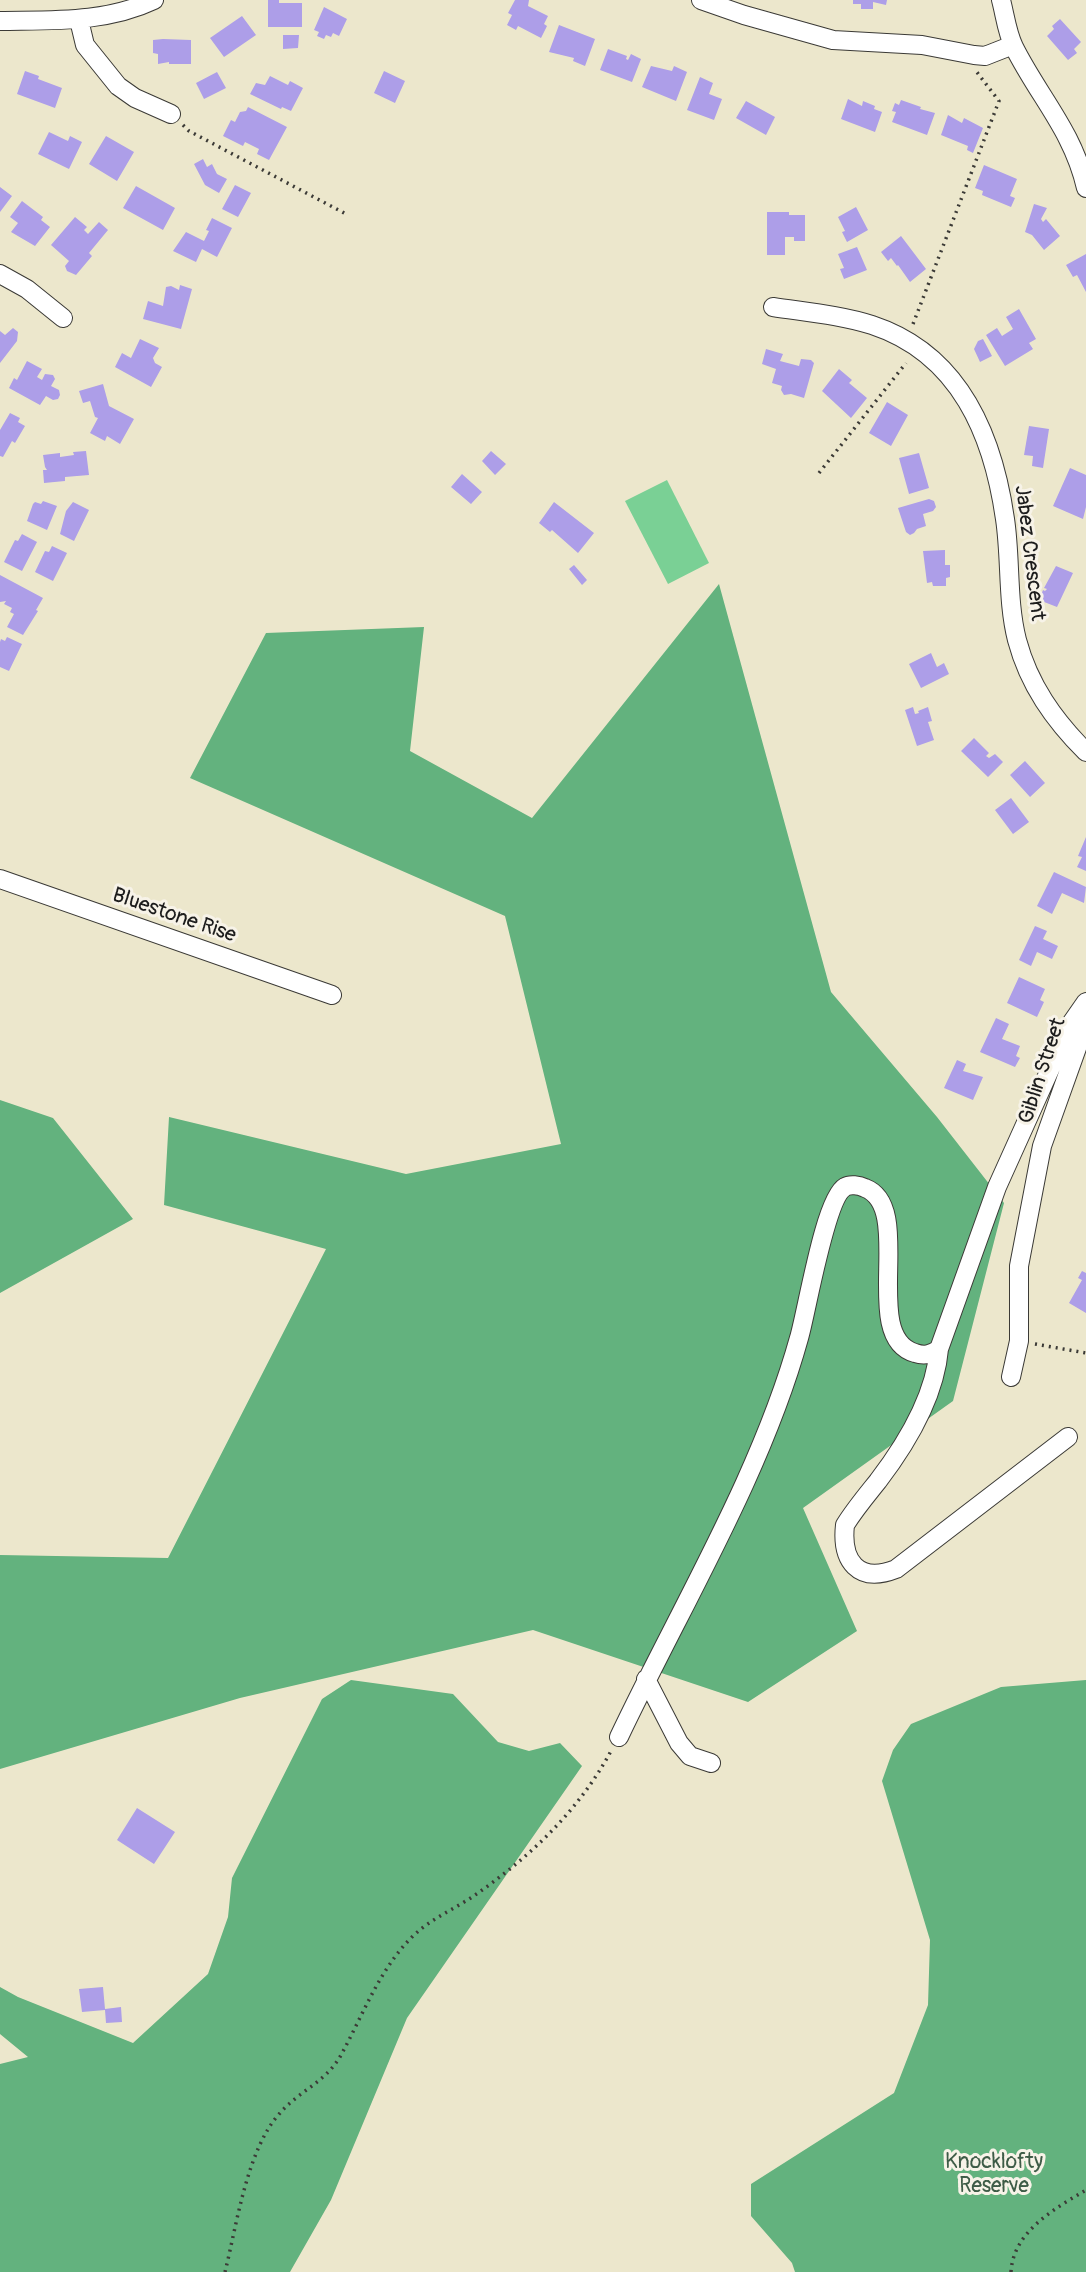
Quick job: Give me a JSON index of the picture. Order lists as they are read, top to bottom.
{
  "streets": {
    "street": ["Jabez Crescent", "Bluestone Rise", "Giblin Street"]
  },
  "parks": ["Knocklofty Reserve"]
}
